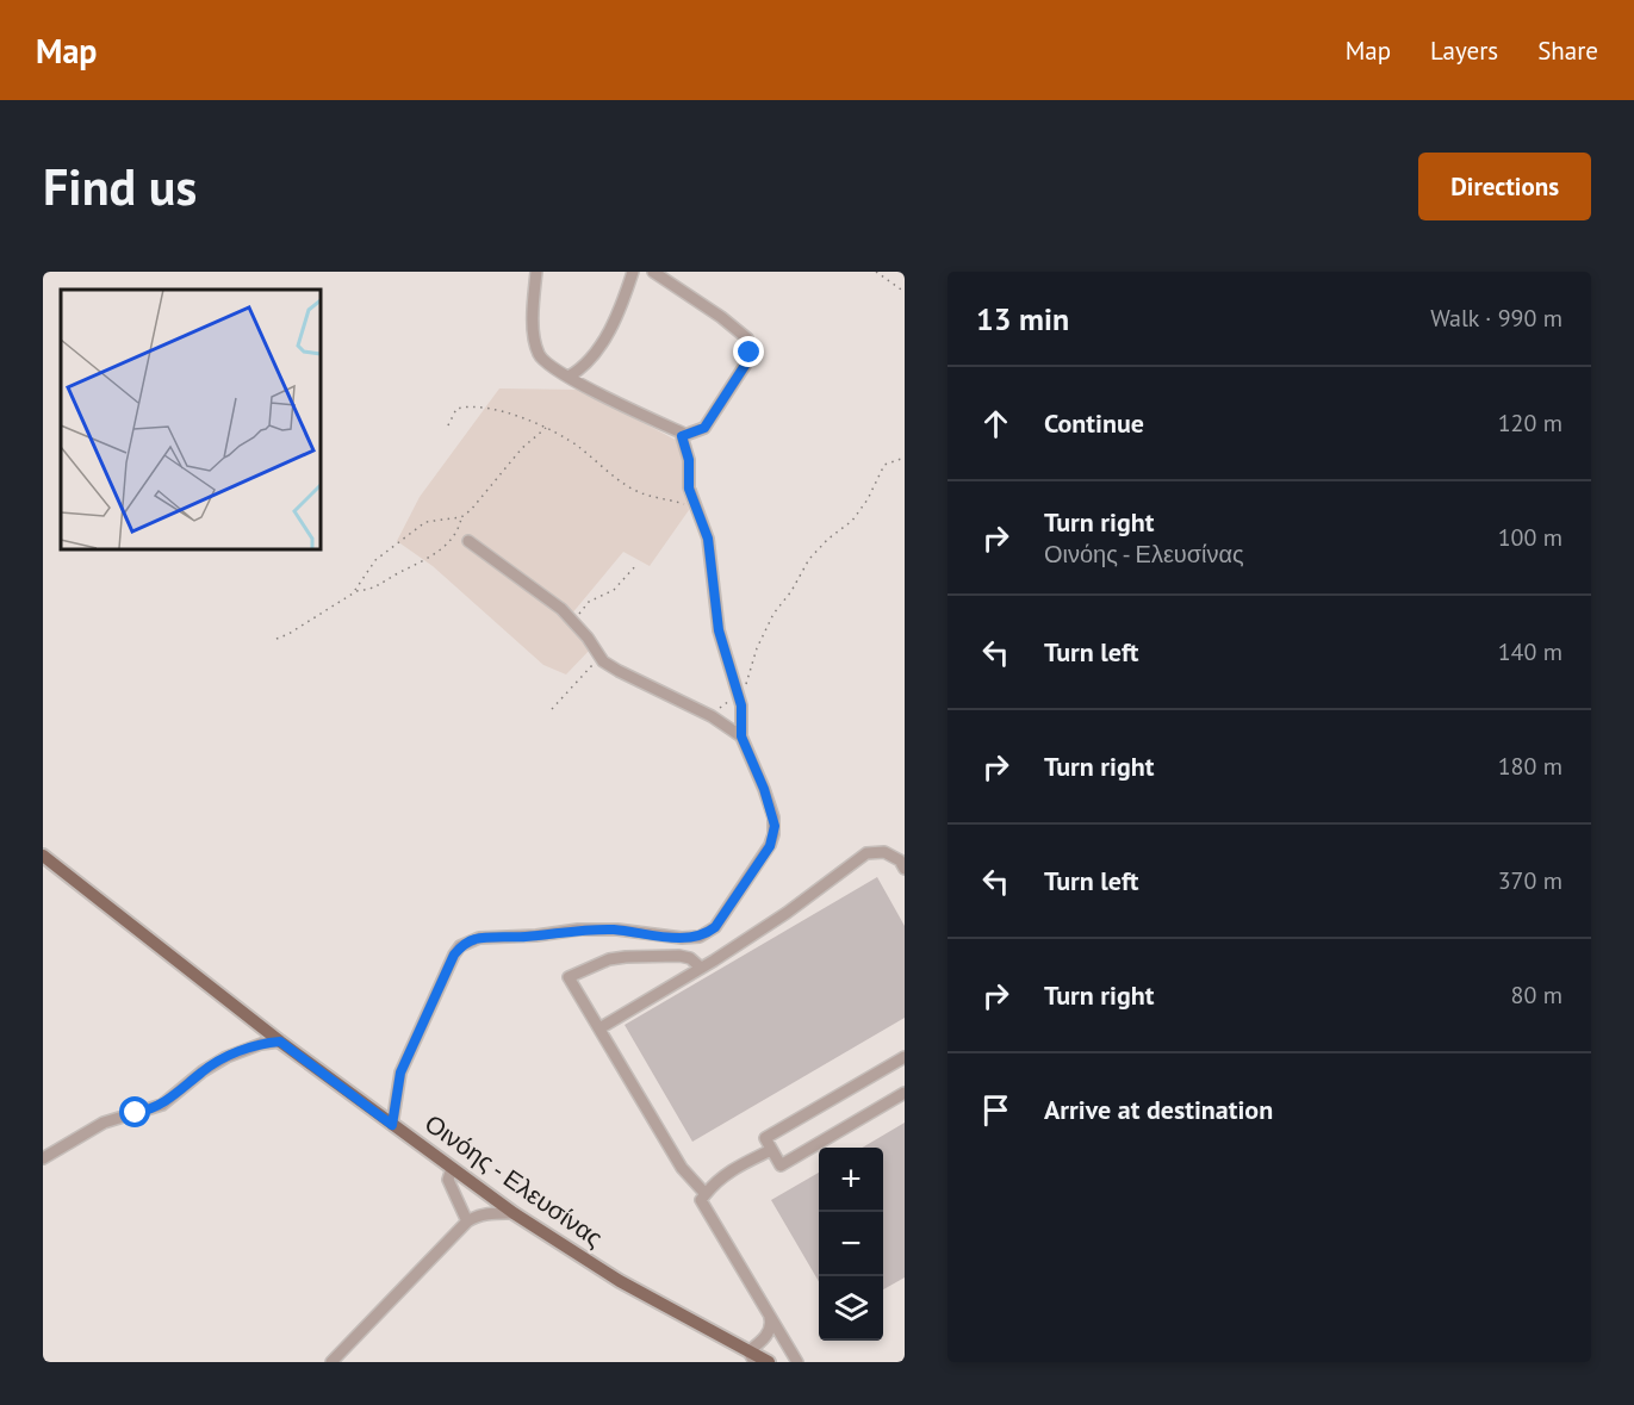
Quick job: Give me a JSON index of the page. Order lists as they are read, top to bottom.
{
  "streets": {
    "main road": ["Οινόης - Ελευσίνας"]
  },
  "page": {
    "header": "Map",
    "nav": ["Map", "Layers", "Share"],
    "buttons": "Directions",
    "title": "Find us",
    "heading": ["13 min", "Walk · 990 m"],
    "list": [
      ["Continue", "120 m"],
      ["Turn right", "Οινόης - Ελευσίνας", "100 m"],
      ["Turn left", "140 m"],
      ["Turn right", "180 m"],
      ["Turn left", "370 m"],
      ["Turn right", "80 m"],
      "Arrive at destination"
    ],
    "map_buttons": ["+", "−"]
  }
}
